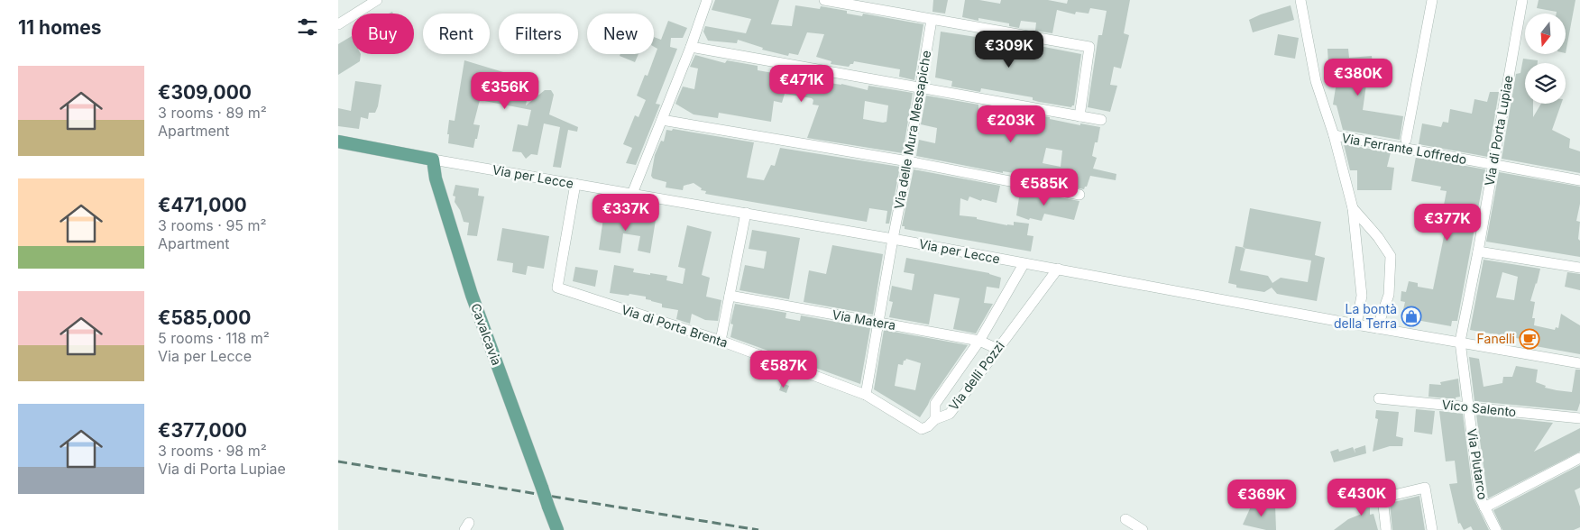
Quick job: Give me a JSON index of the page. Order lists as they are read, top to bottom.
{
  "streets": {
    "main road": ["Via per Lecce", "Cavalcavia"],
    "street": [
      "Via delle Mura Messapiche",
      "Via di Porta Lupiae",
      "Via Ferrante Loffredo",
      "Via Matera",
      "Via di Porta Brenta",
      "Via delli Pozzi",
      "Vico Salento",
      "Via Plutarco"
    ]
  },
  "crossings": [
    ["Via delle Mura Messapiche", "Via per Lecce"],
    ["Via delle Mura Messapiche", "Via Matera"],
    ["Via delle Mura Messapiche", "Via di Porta Brenta"],
    ["Via di Porta Lupiae", "Via Ferrante Loffredo"],
    ["Via di Porta Lupiae", "Via per Lecce"],
    ["Via di Porta Lupiae", "Via Plutarco"],
    ["Via per Lecce", "Via di Porta Brenta"],
    ["Via per Lecce", "Cavalcavia"],
    ["Via per Lecce", "Via delli Pozzi"],
    ["Via per Lecce", "Via Plutarco"],
    ["Via Matera", "Via delli Pozzi"],
    ["Via di Porta Brenta", "Via delli Pozzi"],
    ["Vico Salento", "Via Plutarco"]
  ],
  "places": {
    "shop": ["La bontà della Terra"],
    "cafe": ["Fanelli"]
  },
  "north": "bottom",
  "page": {
    "heading": "11 homes",
    "chip": [
      "Buy",
      "Rent",
      "Filters",
      "New"
    ],
    "price": [
      "€309K",
      "€380K",
      "€471K",
      "€356K",
      "€203K",
      "€585K",
      "€337K",
      "€377K",
      "€587K",
      "€430K",
      "€369K"
    ],
    "list": [
      {
        "name": "€309,000",
        "note": "3 rooms · 89 m² · Apartment"
      },
      {
        "name": "€471,000",
        "note": "3 rooms · 95 m² · Apartment"
      },
      {
        "name": "€585,000",
        "note": "5 rooms · 118 m² · Via per Lecce"
      },
      {
        "name": "€377,000",
        "note": "3 rooms · 98 m² · Via di Porta Lupiae"
      }
    ]
  }
}
